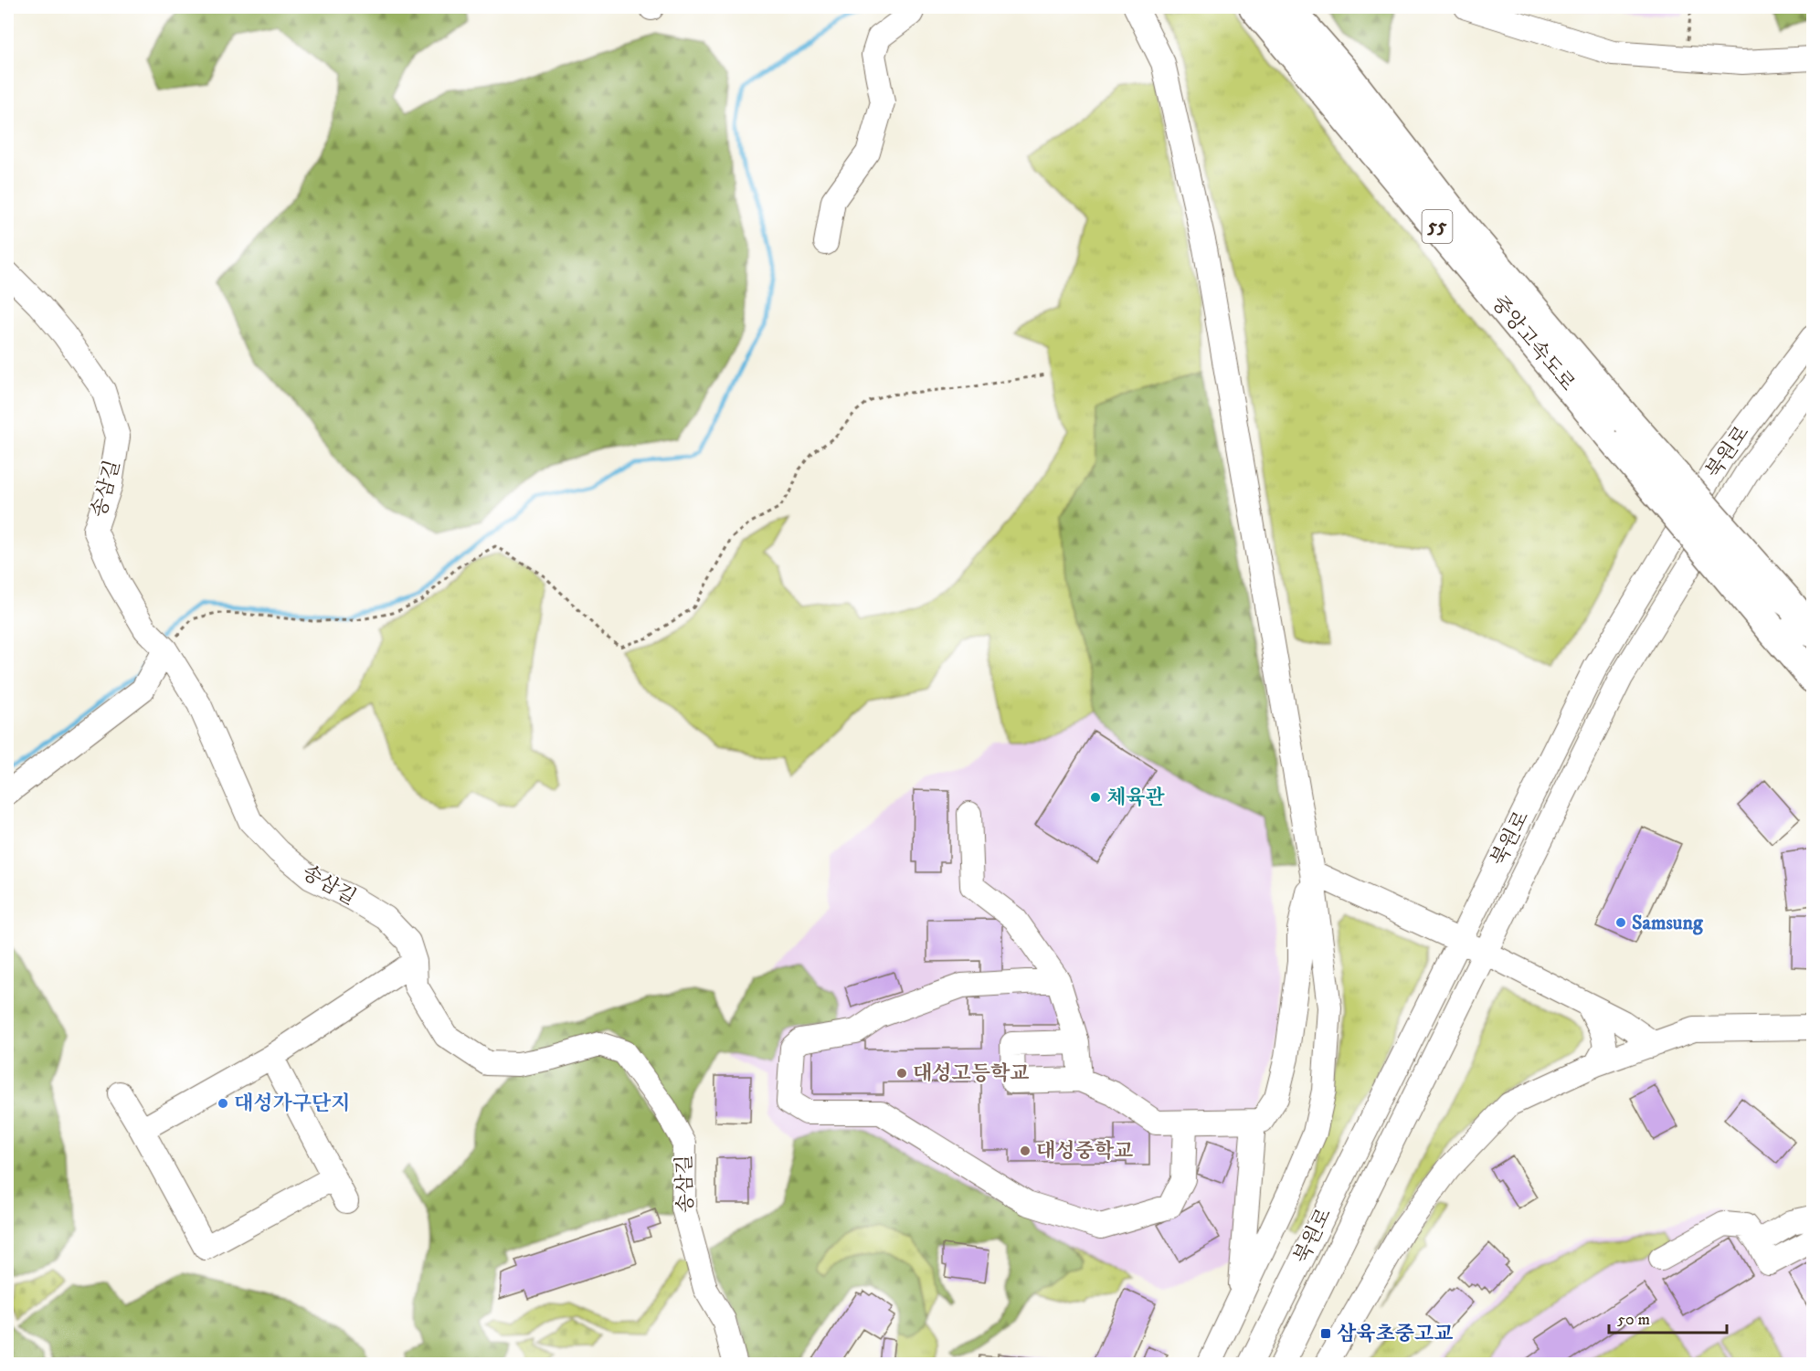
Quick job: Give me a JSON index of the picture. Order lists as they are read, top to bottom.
{
  "streets": {
    "highway": ["55", "중앙고속도로"],
    "street": ["북원로", "송삼길"]
  },
  "places": {
    "other": [
      "체육관",
      "Samsung",
      "대성고등학교",
      "대성가구단지",
      "대성중학교"
    ],
    "transit": ["삼육초중고교"]
  },
  "scale_bar": "50 m"
}
